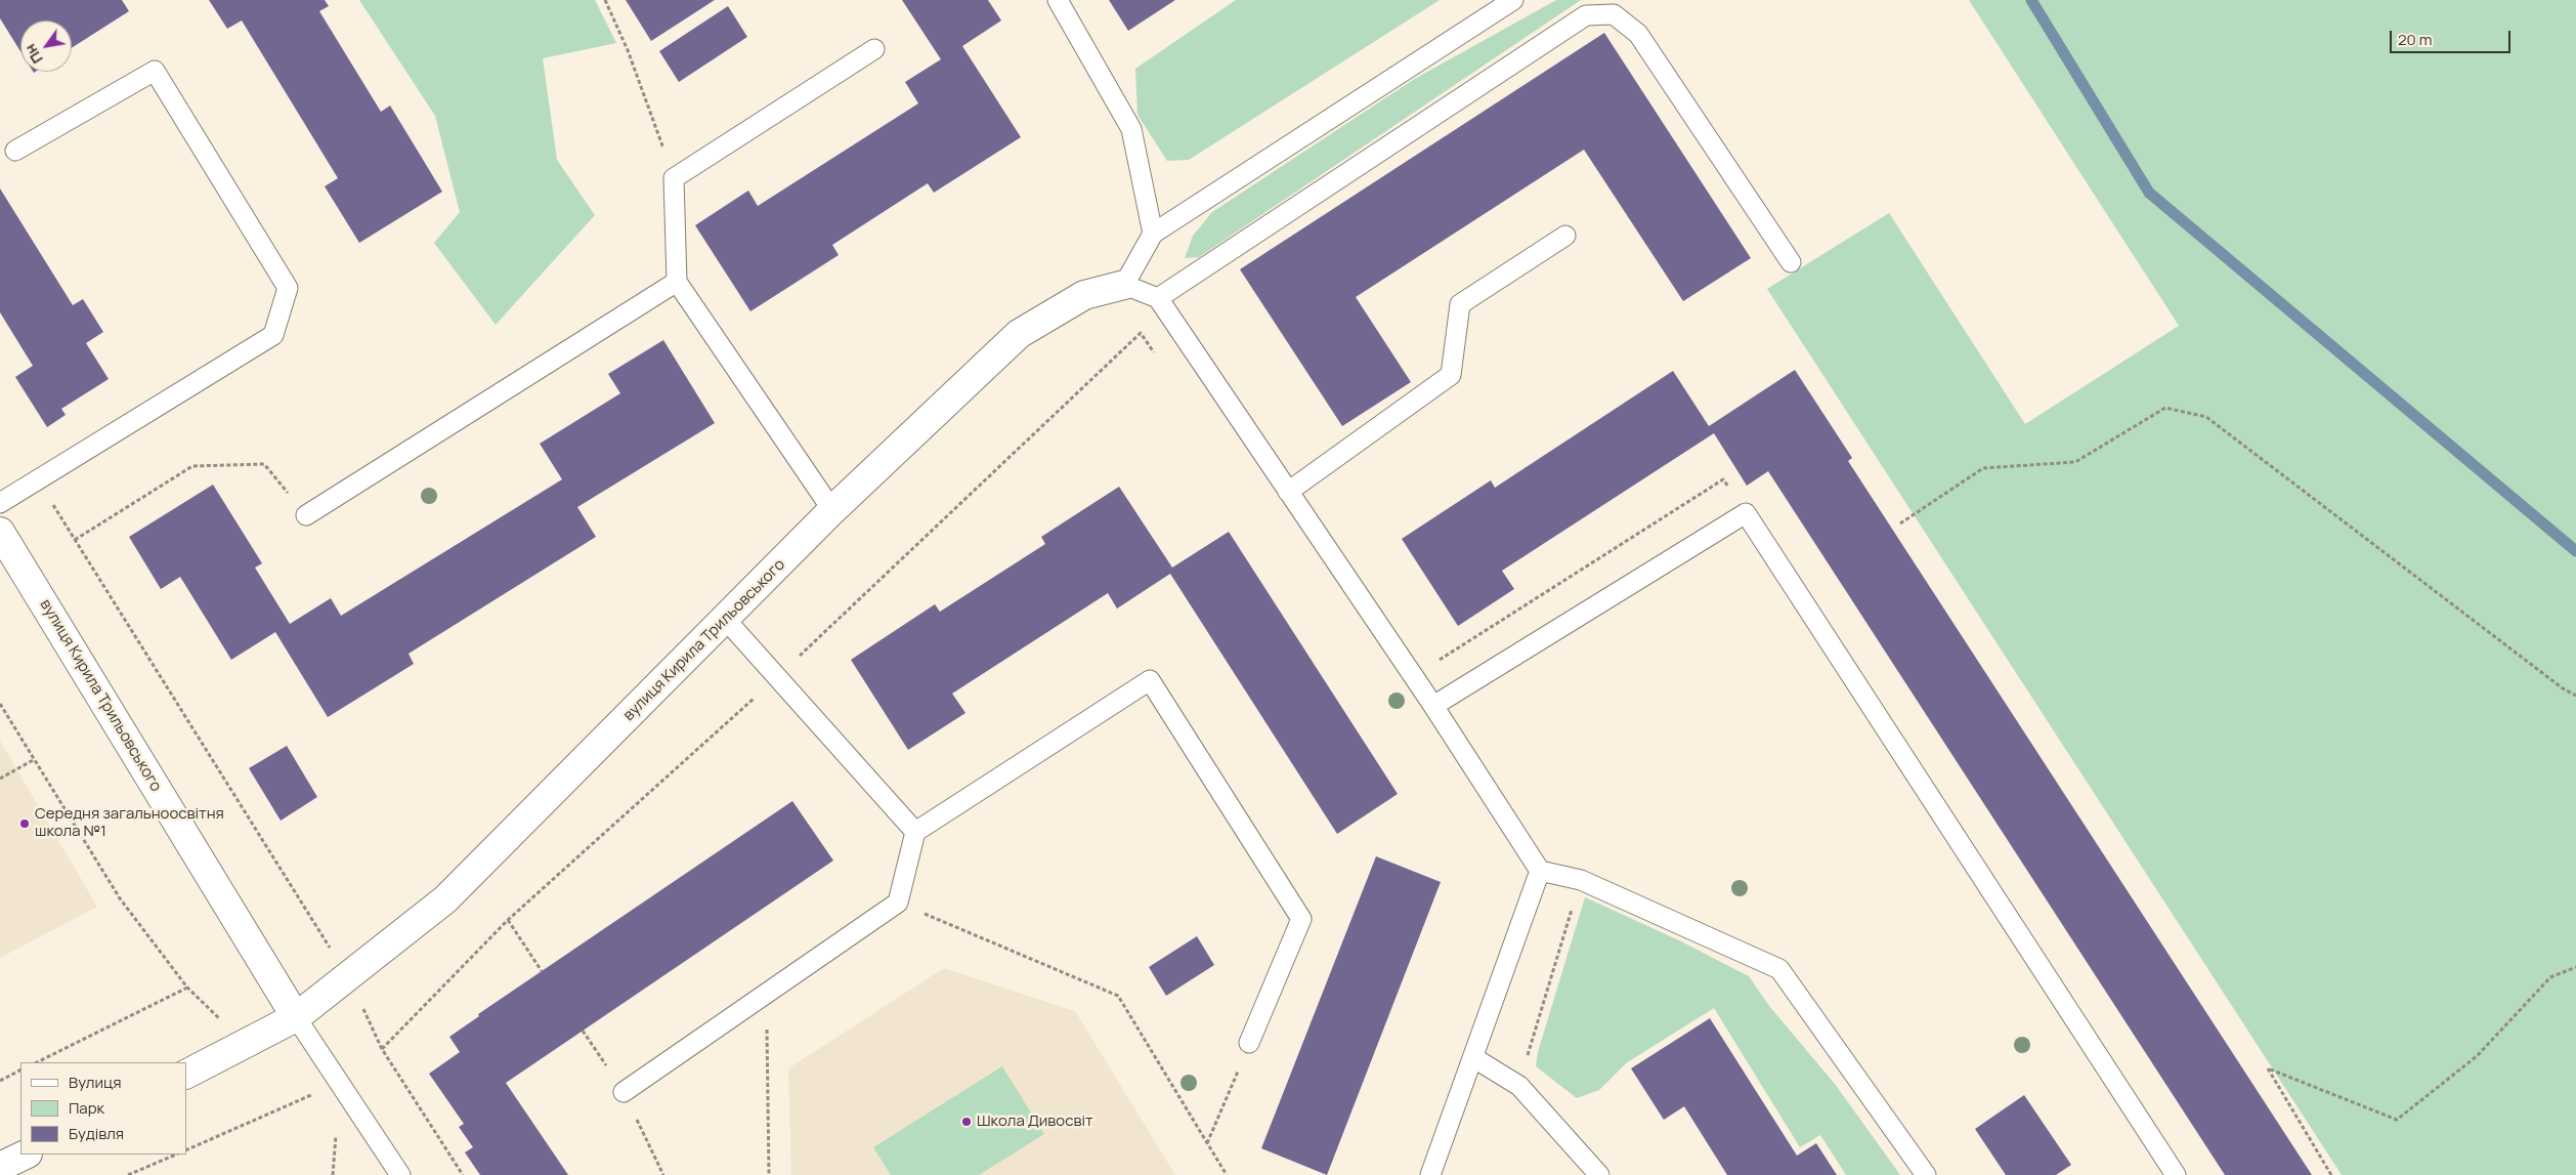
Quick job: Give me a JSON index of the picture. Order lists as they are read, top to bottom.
{
  "streets": {
    "street": ["вулиця Кирила Трильовського"]
  },
  "places": ["Середня загальноосвітня школа №1", "Школа Дивосвіт"],
  "legend": ["Вулиця", "Парк", "Будівля"],
  "scale_bar": "20 m",
  "north": "bottom left"
}
